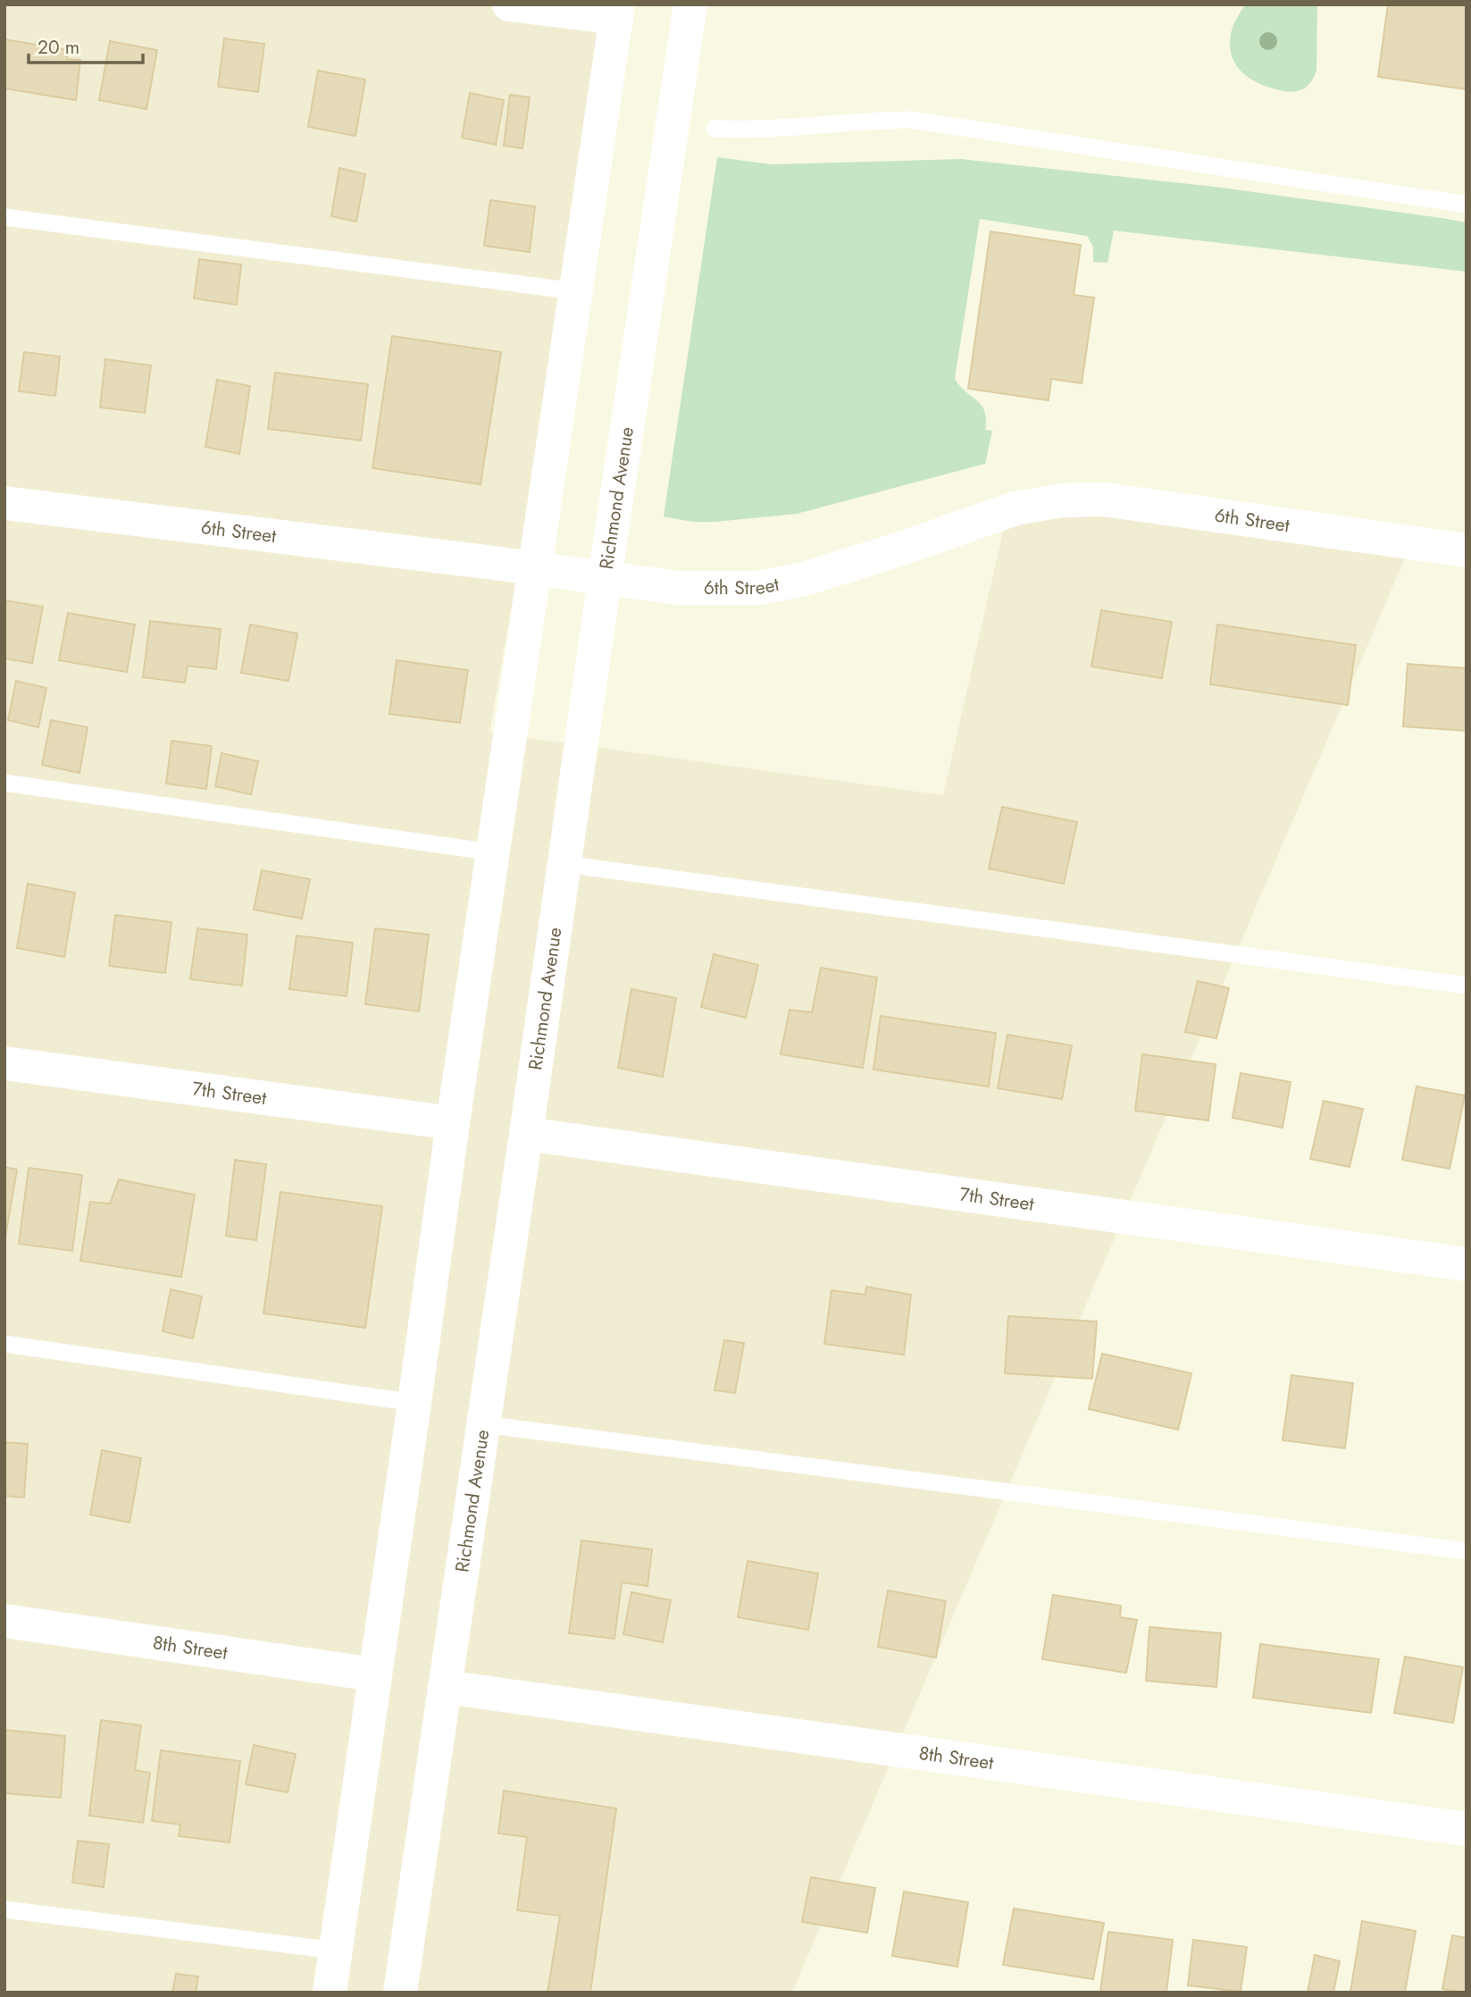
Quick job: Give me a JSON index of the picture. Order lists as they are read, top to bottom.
{
  "streets": {
    "street": [
      "Richmond Avenue",
      "6th Street",
      "7th Street",
      "8th Street"
    ]
  },
  "crossings": [
    ["Richmond Avenue", "6th Street"],
    ["Richmond Avenue", "7th Street"],
    ["Richmond Avenue", "8th Street"]
  ],
  "scale_bar": "20 m"
}
